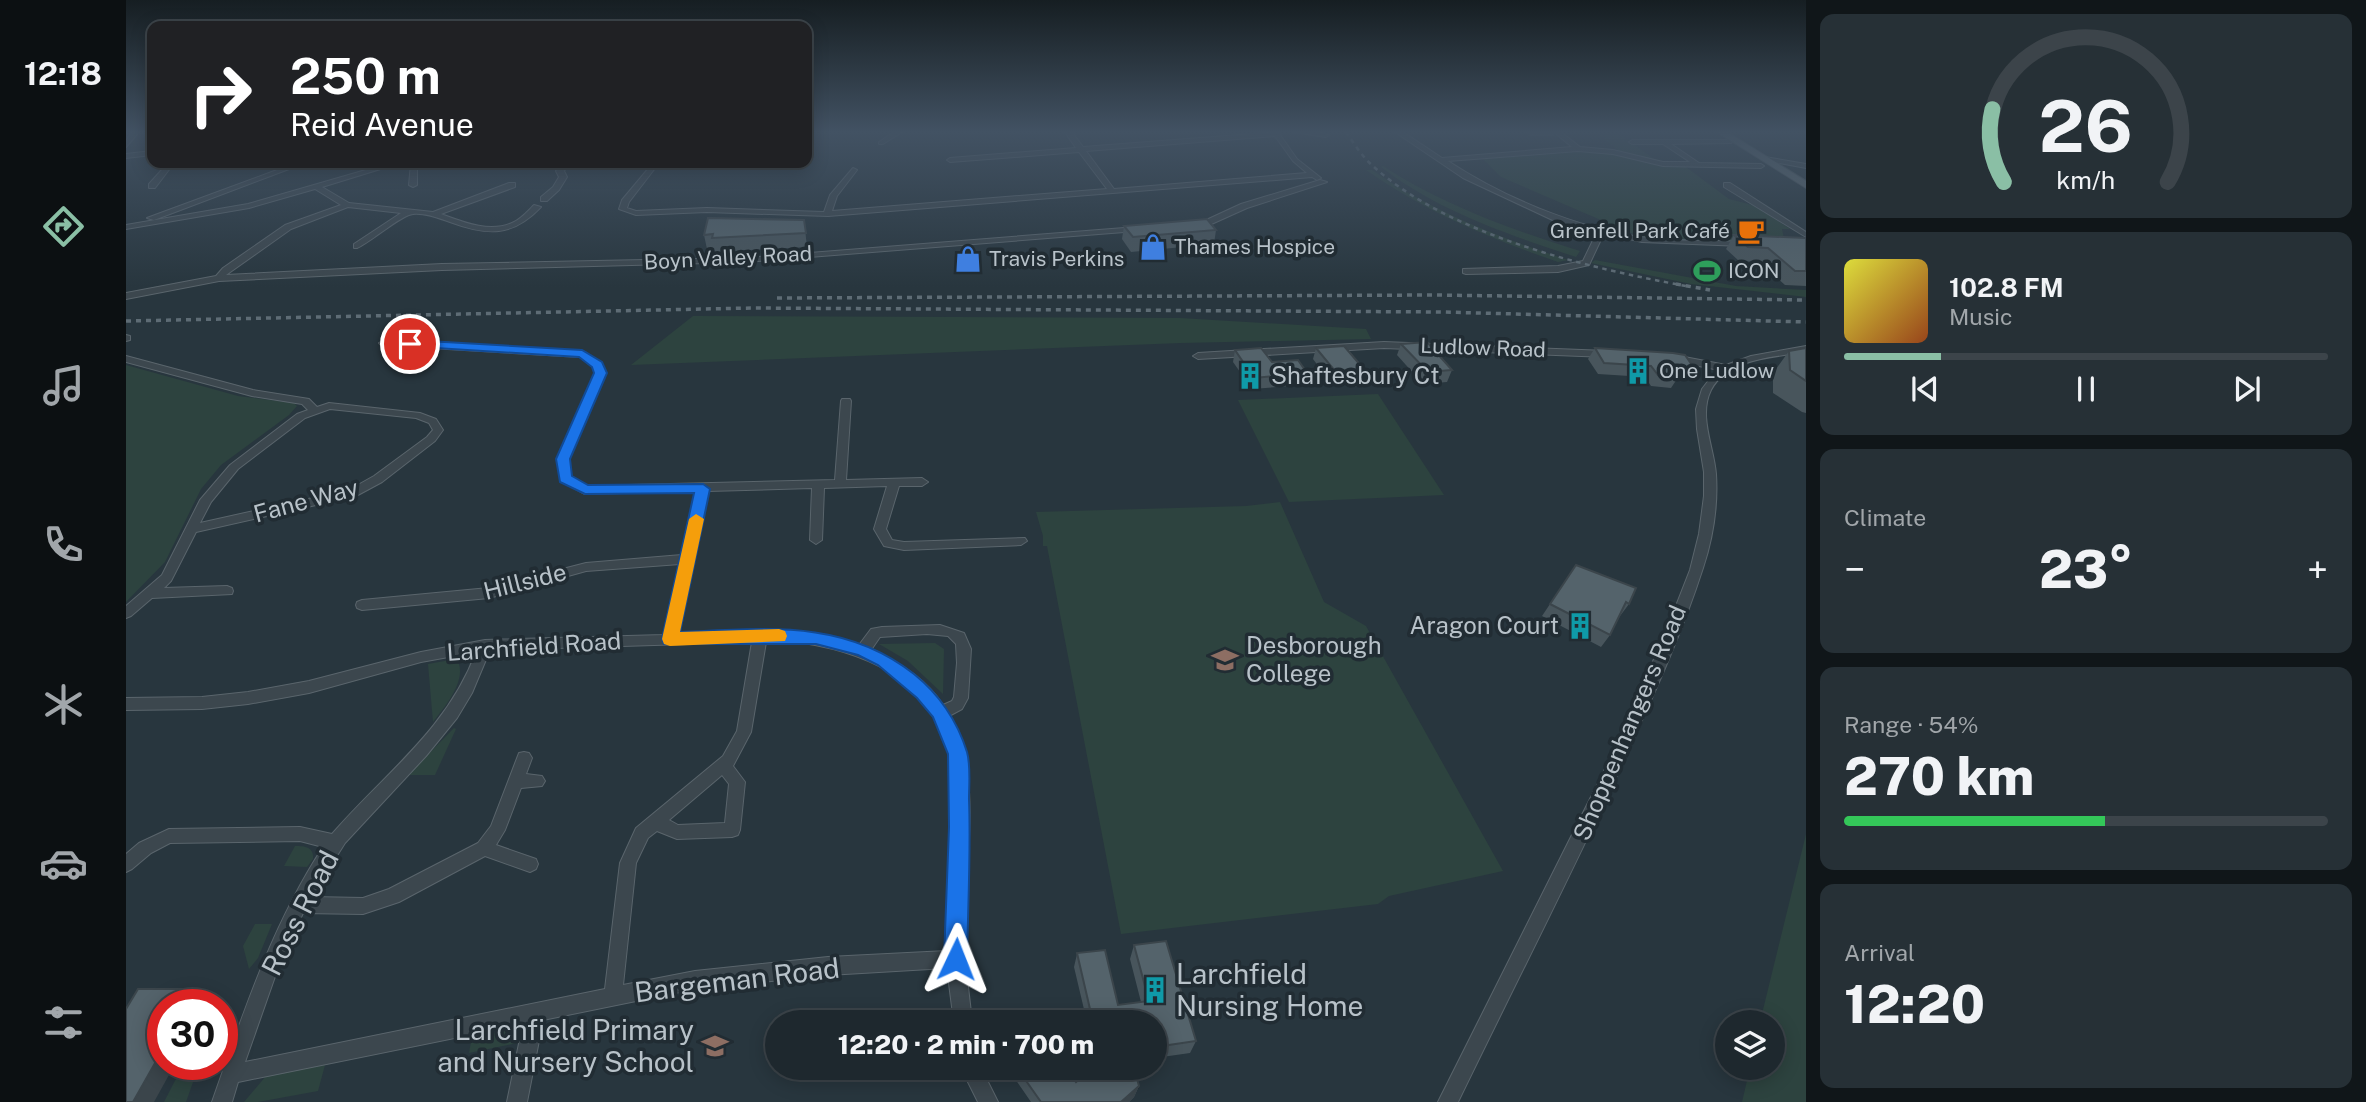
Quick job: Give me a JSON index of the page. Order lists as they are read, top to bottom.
{
  "streets": {
    "street": [
      "Boyn Valley Road",
      "Ludlow Road",
      "Fane Way",
      "Hillside",
      "Larchfield Road",
      "Shoppenhangers Road",
      "Ross Road",
      "Bargeman Road"
    ]
  },
  "crossings": [
    ["Larchfield Road", "Ross Road"],
    ["Larchfield Road", "Bargeman Road"]
  ],
  "places": {
    "cafe": ["Grenfell Park Café"],
    "shop": ["Thames Hospice", "Travis Perkins"],
    "sports": ["ICON"],
    "building": [
      "One Ludlow",
      "Shaftesbury Ct",
      "Aragon Court",
      "Larchfield Nursing Home"
    ],
    "school or university": ["Desborough College", "Larchfield Primary and Nursery School"]
  },
  "page": {
    "tabs": "12:18",
    "turn": ["250 m", "Reid Avenue"],
    "song": ["102.8 FM", "Music"],
    "tile": [
      "Climate",
      ["Range · 54%", "270 km"],
      ["Arrival", "12:20"]
    ],
    "heat": ["−", "23°", "+"],
    "limit": "30",
    "trip": "12:20 · 2 min · 700 m",
    "gauge": ["26", "km/h"]
  }
}
